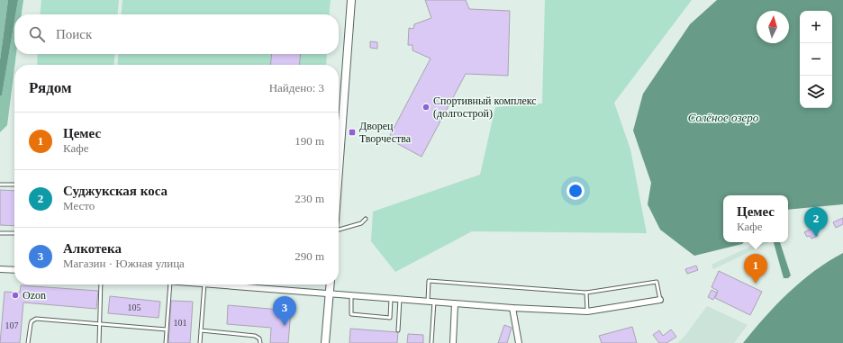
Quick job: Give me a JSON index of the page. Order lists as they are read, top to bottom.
{
  "water": ["Солёное озеро"],
  "places": {
    "other": ["Спортивный комплекс (долгострой)", "Ozon"],
    "transit": ["Дворец Творчества"]
  },
  "house_numbers": ["105", "101", "107"],
  "north": "top",
  "page": {
    "map_buttons": ["+", "−"],
    "search": "Поиск",
    "heading": ["Рядом", "Найдено: 3"],
    "list": [
      {
        "mark": "1",
        "name": "Цемес",
        "note": "Кафе",
        "value": "190 m"
      },
      {
        "mark": "2",
        "name": "Суджукская коса",
        "note": "Место",
        "value": "230 m"
      },
      {
        "mark": "3",
        "name": "Алкотека",
        "note": "Магазин · Южная улица",
        "value": "290 m"
      }
    ],
    "popup": ["Цемес", "Кафе"],
    "pins": ["2", "1", "3"]
  }
}
